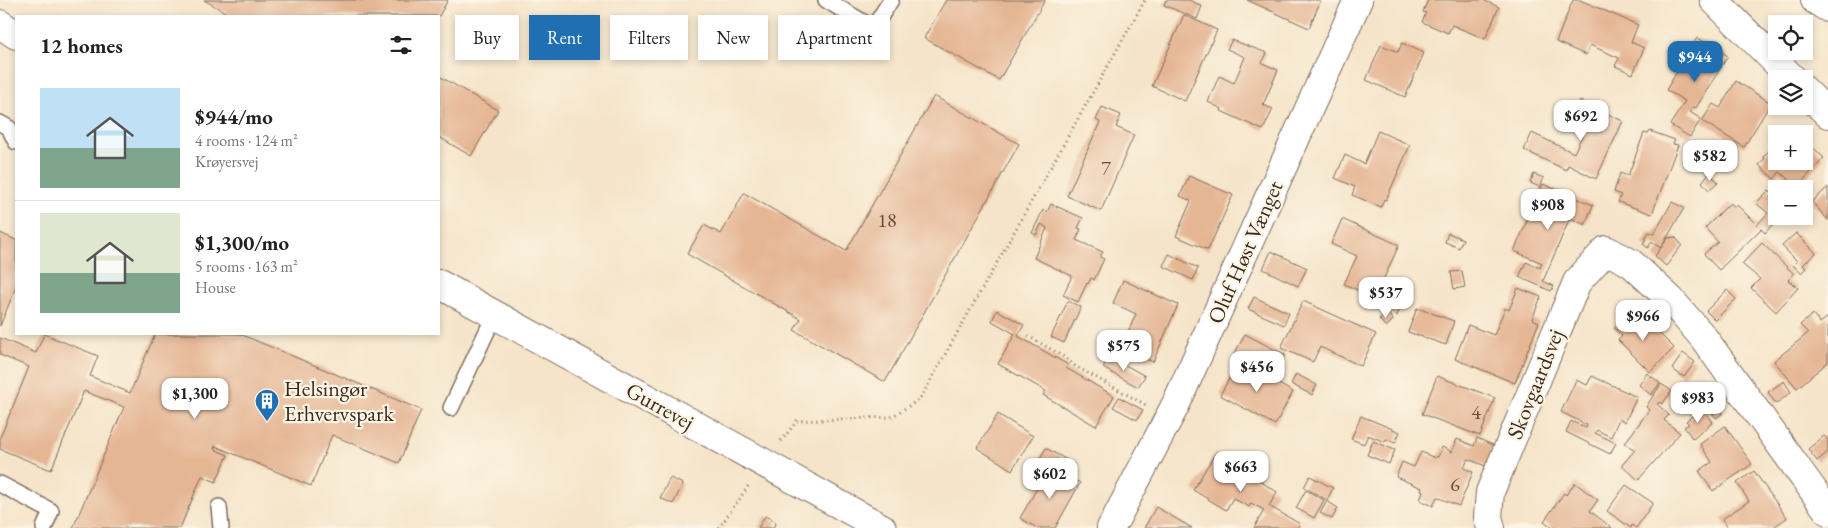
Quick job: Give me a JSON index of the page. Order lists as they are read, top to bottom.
{
  "streets": {
    "street": ["Oluf Høst Vænget", "Skovgaardsvej", "Gurrevej"]
  },
  "places": {
    "building": ["Helsingør Erhvervspark"]
  },
  "house_numbers": [
    "7",
    "18",
    "4",
    "6"
  ],
  "page": {
    "map_buttons": ["+", "−"],
    "chip": [
      "Buy",
      "Rent",
      "Filters",
      "New",
      "Apartment"
    ],
    "heading": "12 homes",
    "price": [
      "$944",
      "$692",
      "$582",
      "$908",
      "$537",
      "$966",
      "$575",
      "$456",
      "$1,300",
      "$983",
      "$663",
      "$602"
    ],
    "list": [
      {
        "name": "$944/mo",
        "note": "4 rooms · 124 m² · Krøyersvej"
      },
      {
        "name": "$1,300/mo",
        "note": "5 rooms · 163 m² · House"
      }
    ]
  }
}
